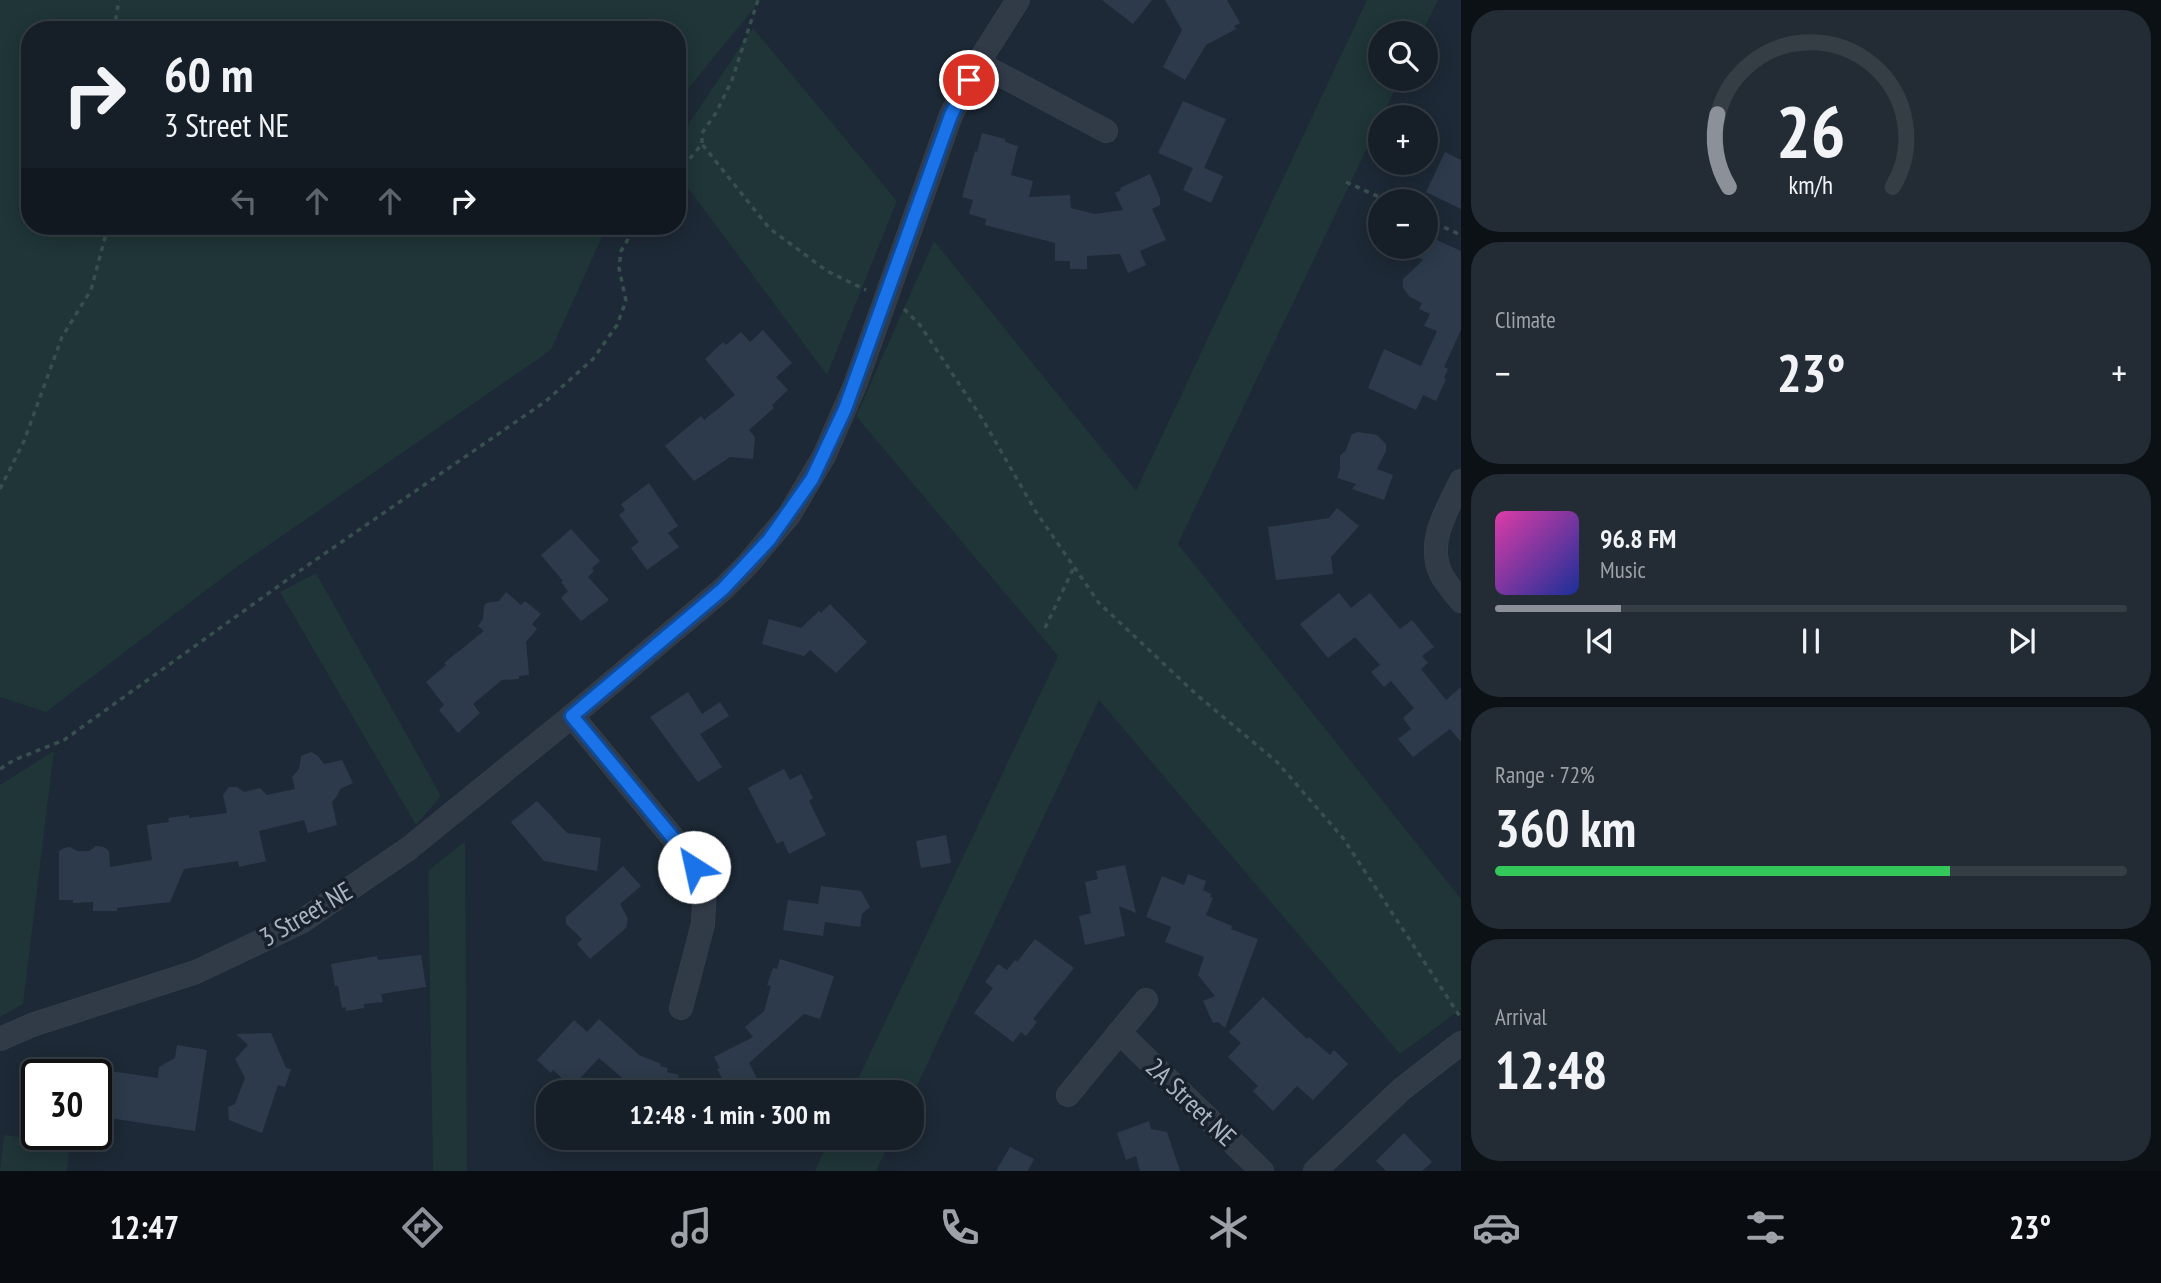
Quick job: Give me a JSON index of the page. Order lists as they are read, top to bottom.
{
  "streets": {
    "street": ["3 Street NE", "2A Street NE"]
  },
  "page": {
    "map_buttons": ["+", "−"],
    "turn": ["60 m", "3 Street NE"],
    "tile": [
      "Climate",
      ["Range · 72%", "360 km"],
      ["Arrival", "12:48"]
    ],
    "heat": ["−", "23°", "+"],
    "song": ["96.8 FM", "Music"],
    "limit": "30",
    "trip": "12:48 · 1 min · 300 m",
    "tabs": ["12:47", "23°"],
    "gauge": ["26", "km/h"]
  }
}
